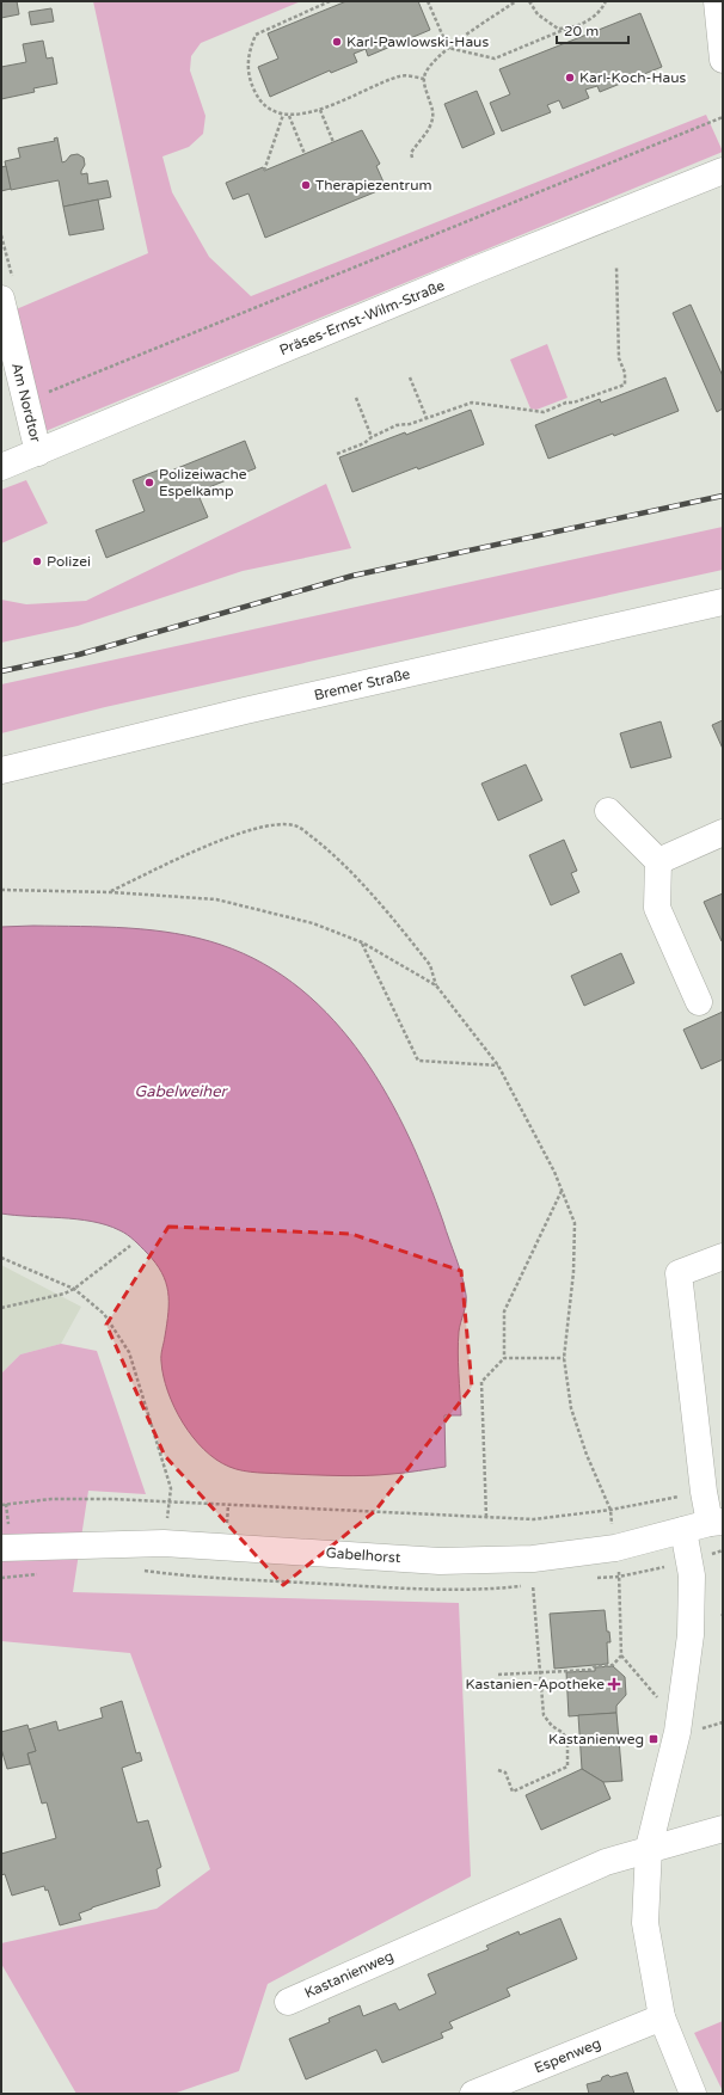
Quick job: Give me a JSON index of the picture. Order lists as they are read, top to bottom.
{
  "streets": {
    "street": [
      "Präses-Ernst-Wilm-Straße",
      "Am Nordtor",
      "Bremer Straße",
      "Gabelhorst",
      "Kastanienweg",
      "Espenweg"
    ]
  },
  "crossings": [
    ["Präses-Ernst-Wilm-Straße", "Am Nordtor"]
  ],
  "water": ["Gabelweiher"],
  "places": {
    "other": [
      "Karl-Pawlowski-Haus",
      "Karl-Koch-Haus",
      "Therapiezentrum",
      "Polizeiwache Espelkamp",
      "Polizei"
    ],
    "health": ["Kastanien-Apotheke"],
    "transit": ["Kastanienweg"]
  },
  "scale_bar": "20 m"
}
